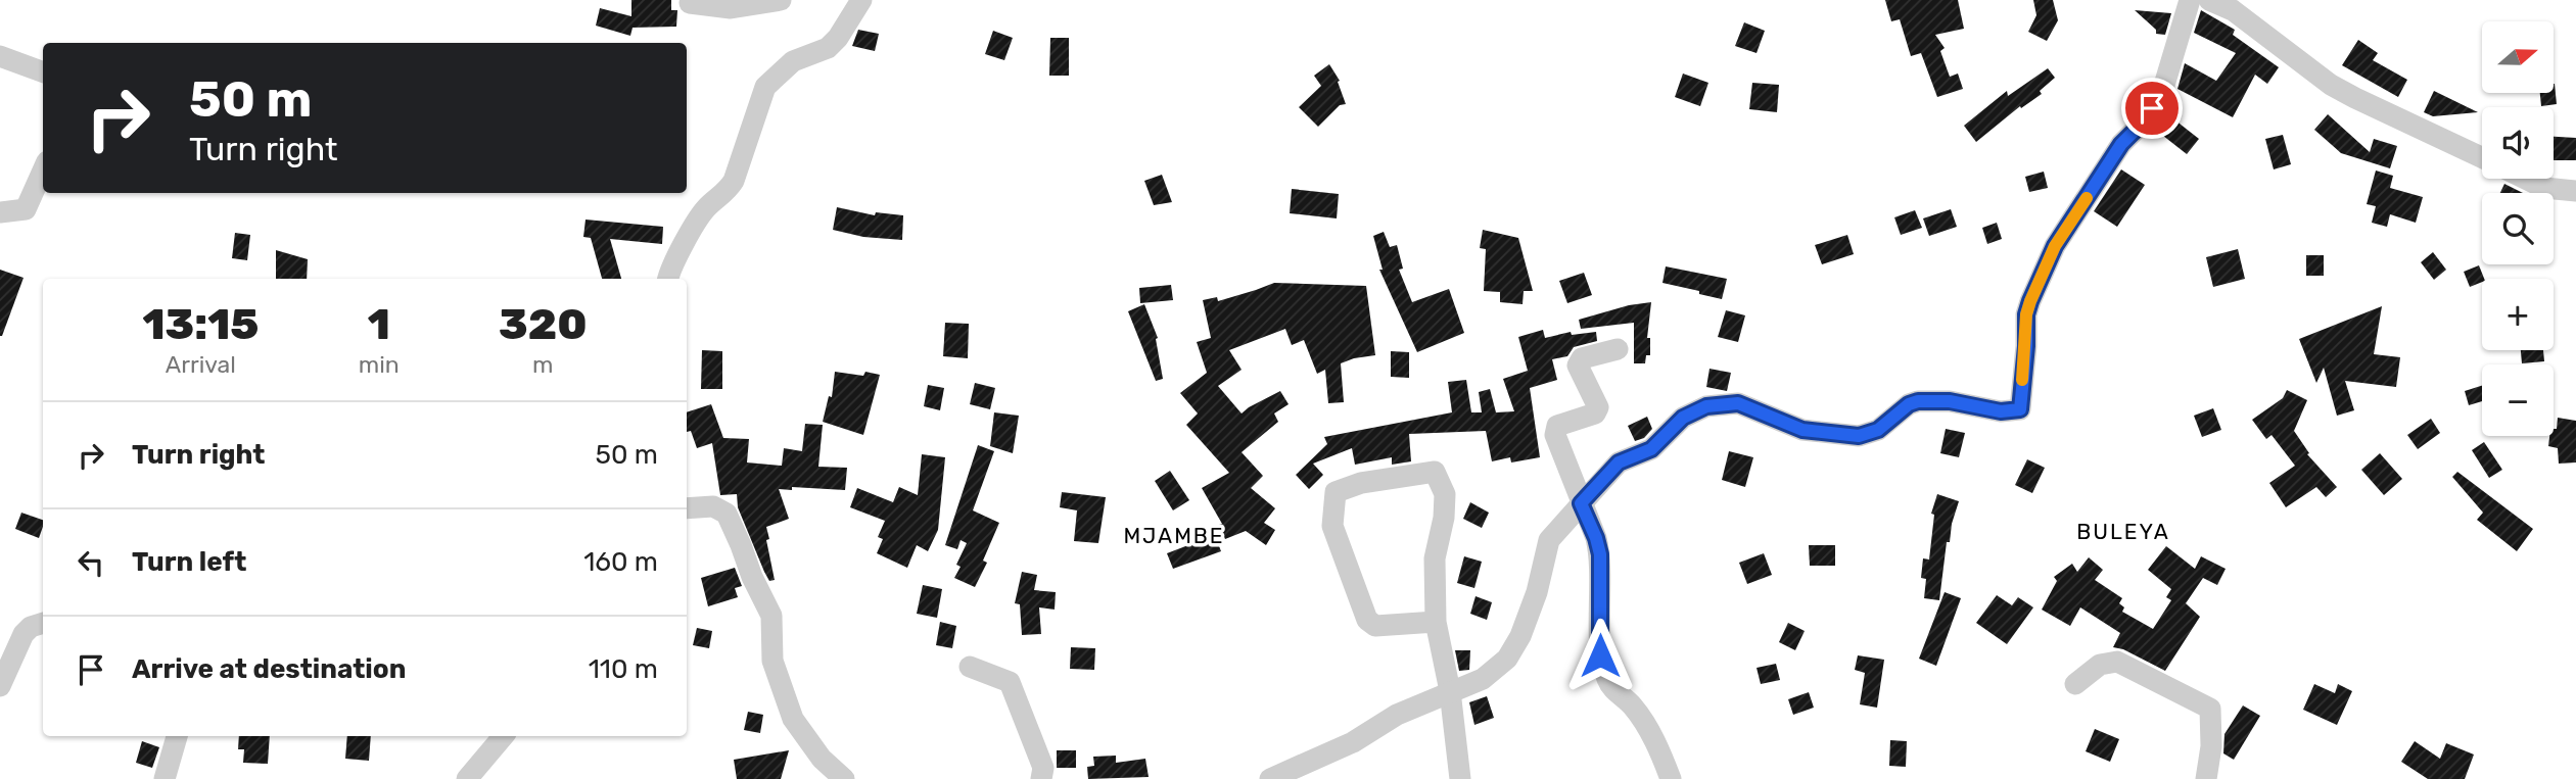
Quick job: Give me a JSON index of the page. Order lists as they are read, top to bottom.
{
  "districts": ["BULEYA", "MJAMBE"],
  "north": "right",
  "page": {
    "map_buttons": ["+", "−"],
    "turn": ["50 m", "Turn right"],
    "eta": [
      "13:15",
      "Arrival",
      "1",
      "min",
      "320",
      "m"
    ],
    "list": [
      {
        "name": "Turn right",
        "value": "50 m"
      },
      {
        "name": "Turn left",
        "value": "160 m"
      },
      {
        "name": "Arrive at destination",
        "value": "110 m"
      }
    ]
  }
}
